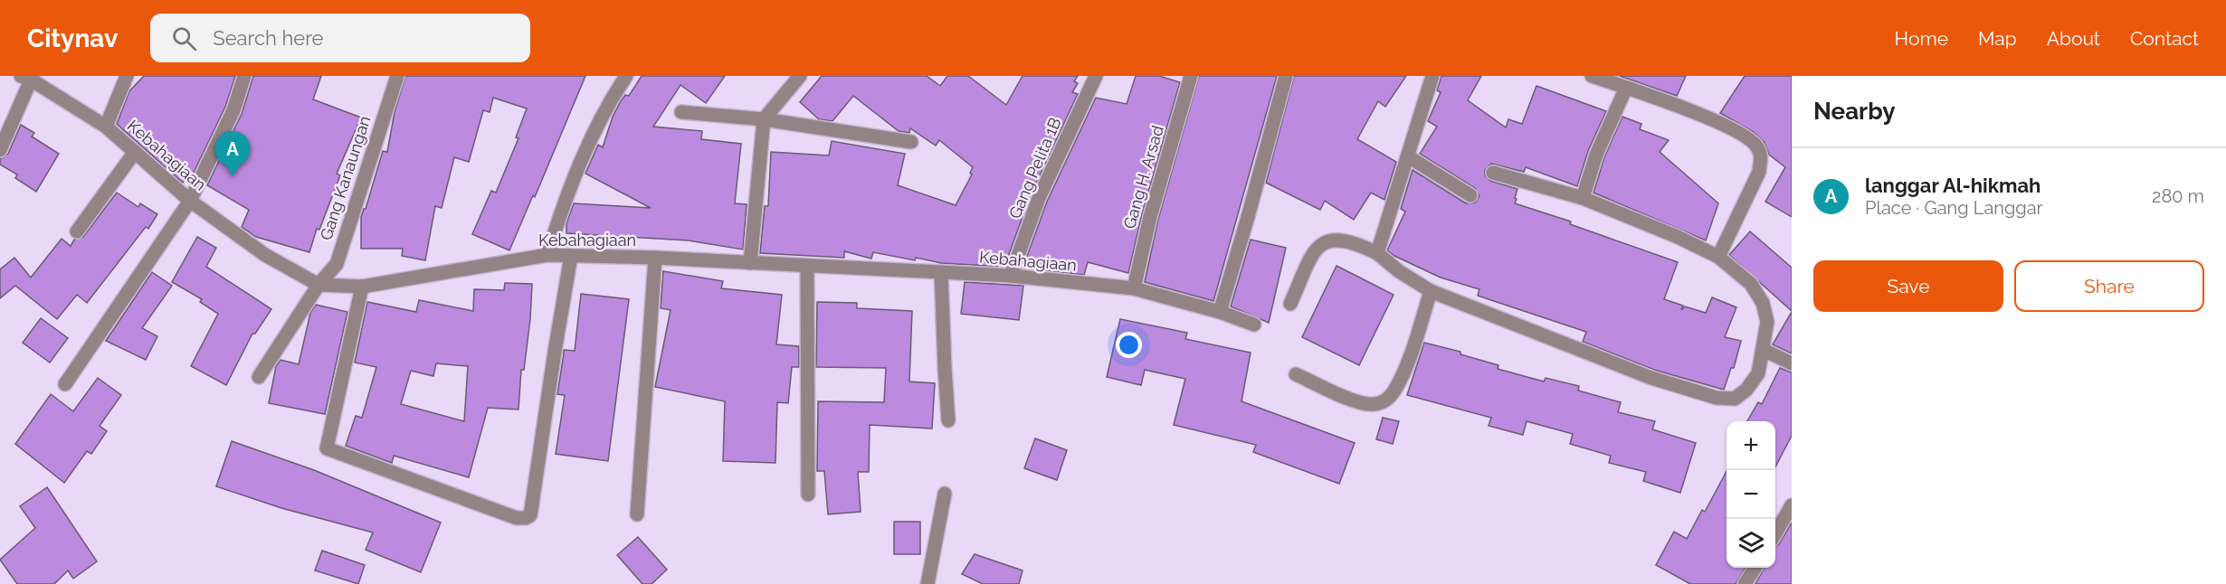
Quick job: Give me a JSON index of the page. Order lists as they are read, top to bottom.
{
  "streets": {
    "street": [
      "Kebahagiaan",
      "Gang Pelita 1B",
      "Gang H. Arsad",
      "Gang Kanaungan"
    ]
  },
  "crossings": [
    ["Kebahagiaan", "Gang Pelita 1B"],
    ["Kebahagiaan", "Gang H. Arsad"],
    ["Kebahagiaan", "Gang Kanaungan"]
  ],
  "page": {
    "header": "Citynav",
    "search": "Search here",
    "nav": [
      "Home",
      "Map",
      "About",
      "Contact"
    ],
    "heading": "Nearby",
    "pins": "A",
    "list": [
      {
        "mark": "A",
        "name": "langgar Al-hikmah",
        "note": "Place · Gang Langgar",
        "value": "280 m"
      }
    ],
    "buttons": ["Save", "Share"],
    "map_buttons": ["+", "−"]
  }
}
